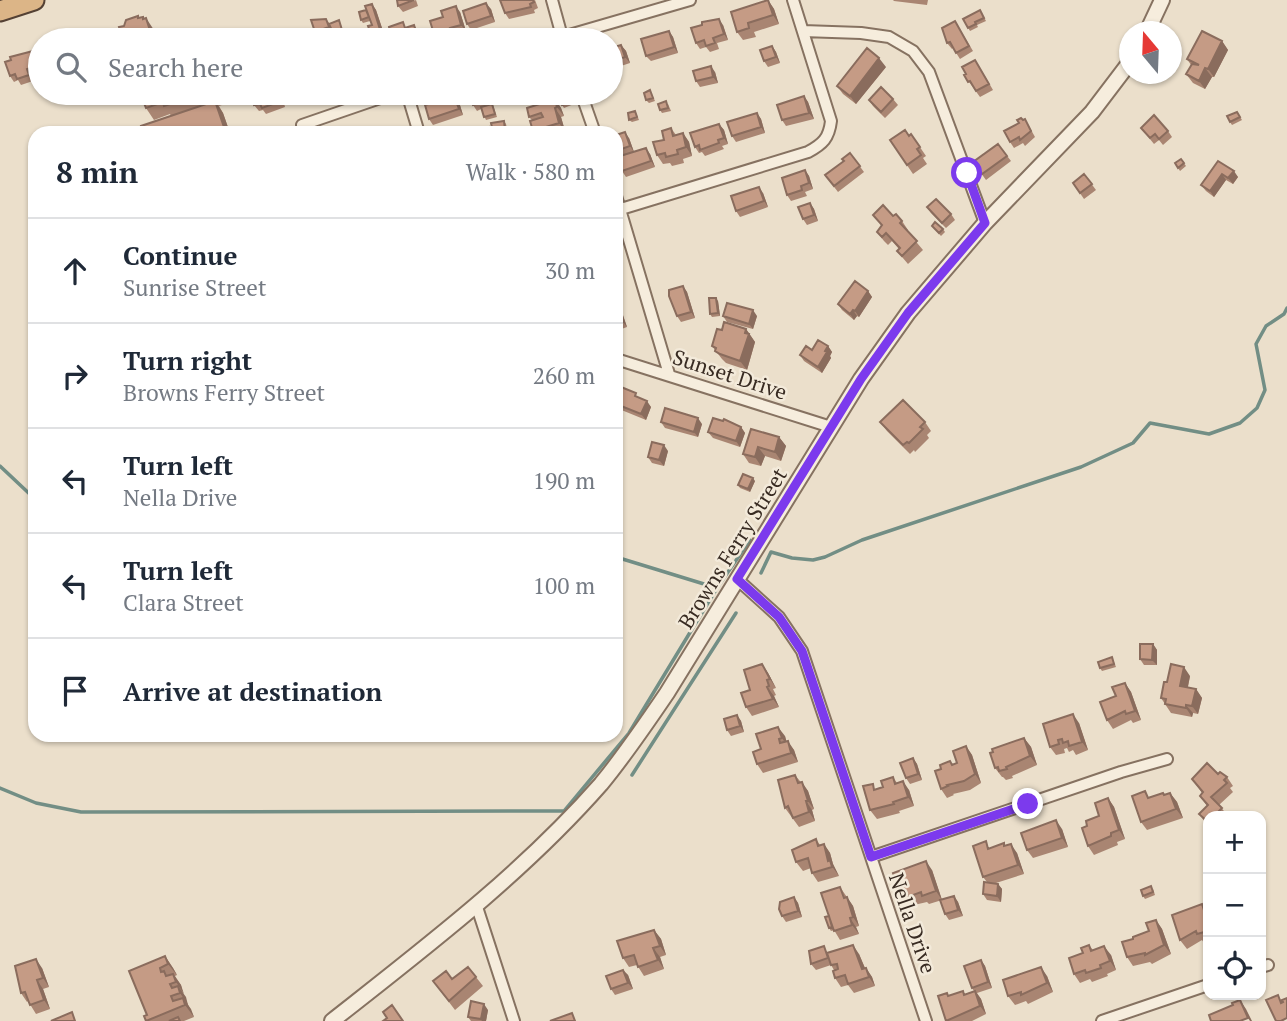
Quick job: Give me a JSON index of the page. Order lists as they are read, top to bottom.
{
  "streets": {
    "street": ["Sunset Drive", "Browns Ferry Street", "Nella Drive"]
  },
  "crossings": [
    ["Sunset Drive", "Browns Ferry Street"],
    ["Browns Ferry Street", "Nella Drive"]
  ],
  "north": "top",
  "page": {
    "search": "Search here",
    "heading": ["8 min", "Walk · 580 m"],
    "list": [
      ["Continue", "Sunrise Street", "30 m"],
      ["Turn right", "Browns Ferry Street", "260 m"],
      ["Turn left", "Nella Drive", "190 m"],
      ["Turn left", "Clara Street", "100 m"],
      "Arrive at destination"
    ],
    "map_buttons": ["+", "−"]
  }
}
